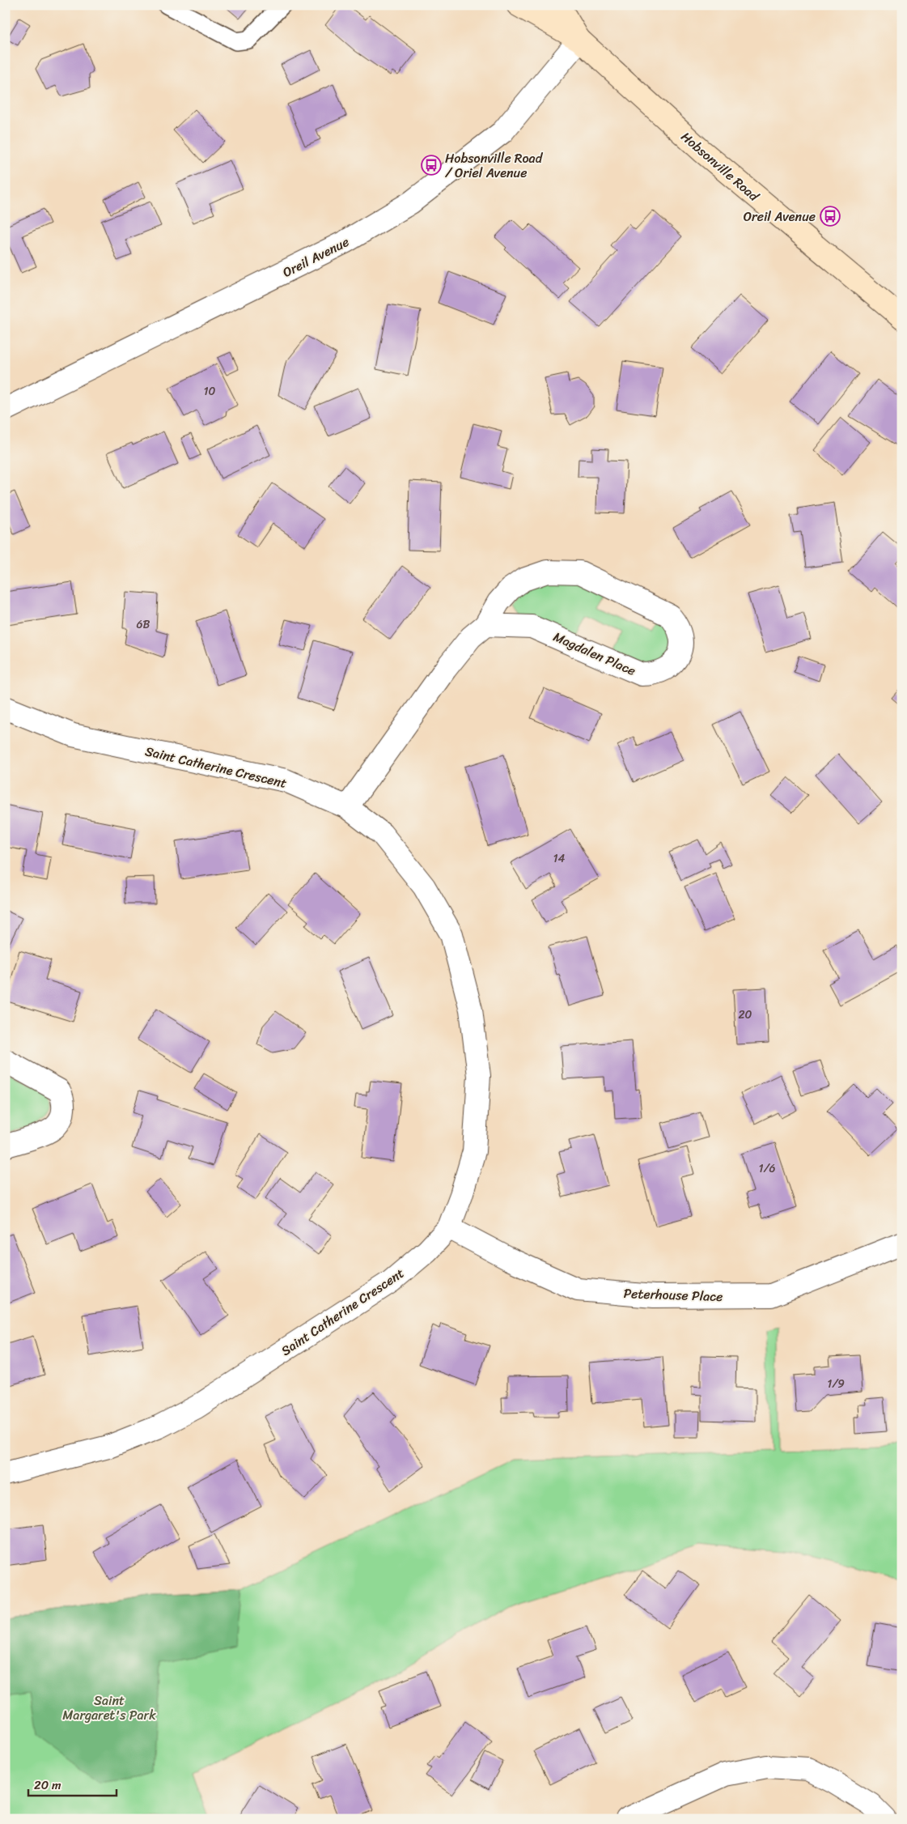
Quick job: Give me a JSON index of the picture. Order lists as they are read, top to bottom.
{
  "streets": {
    "main road": ["Hobsonville Road"],
    "street": [
      "Oreil Avenue",
      "Magdalen Place",
      "Saint Catherine Crescent",
      "Peterhouse Place"
    ]
  },
  "crossings": [
    ["Hobsonville Road", "Oreil Avenue"],
    ["Magdalen Place", "Saint Catherine Crescent"],
    ["Saint Catherine Crescent", "Peterhouse Place"]
  ],
  "parks": ["Saint Margaret's Park"],
  "places": {
    "bus stop": ["Hobsonville Road / Oriel Avenue", "Oreil Avenue"]
  },
  "house_numbers": [
    "10",
    "6B",
    "14",
    "20",
    "1/6",
    "1/9"
  ],
  "scale_bar": "20 m"
}
